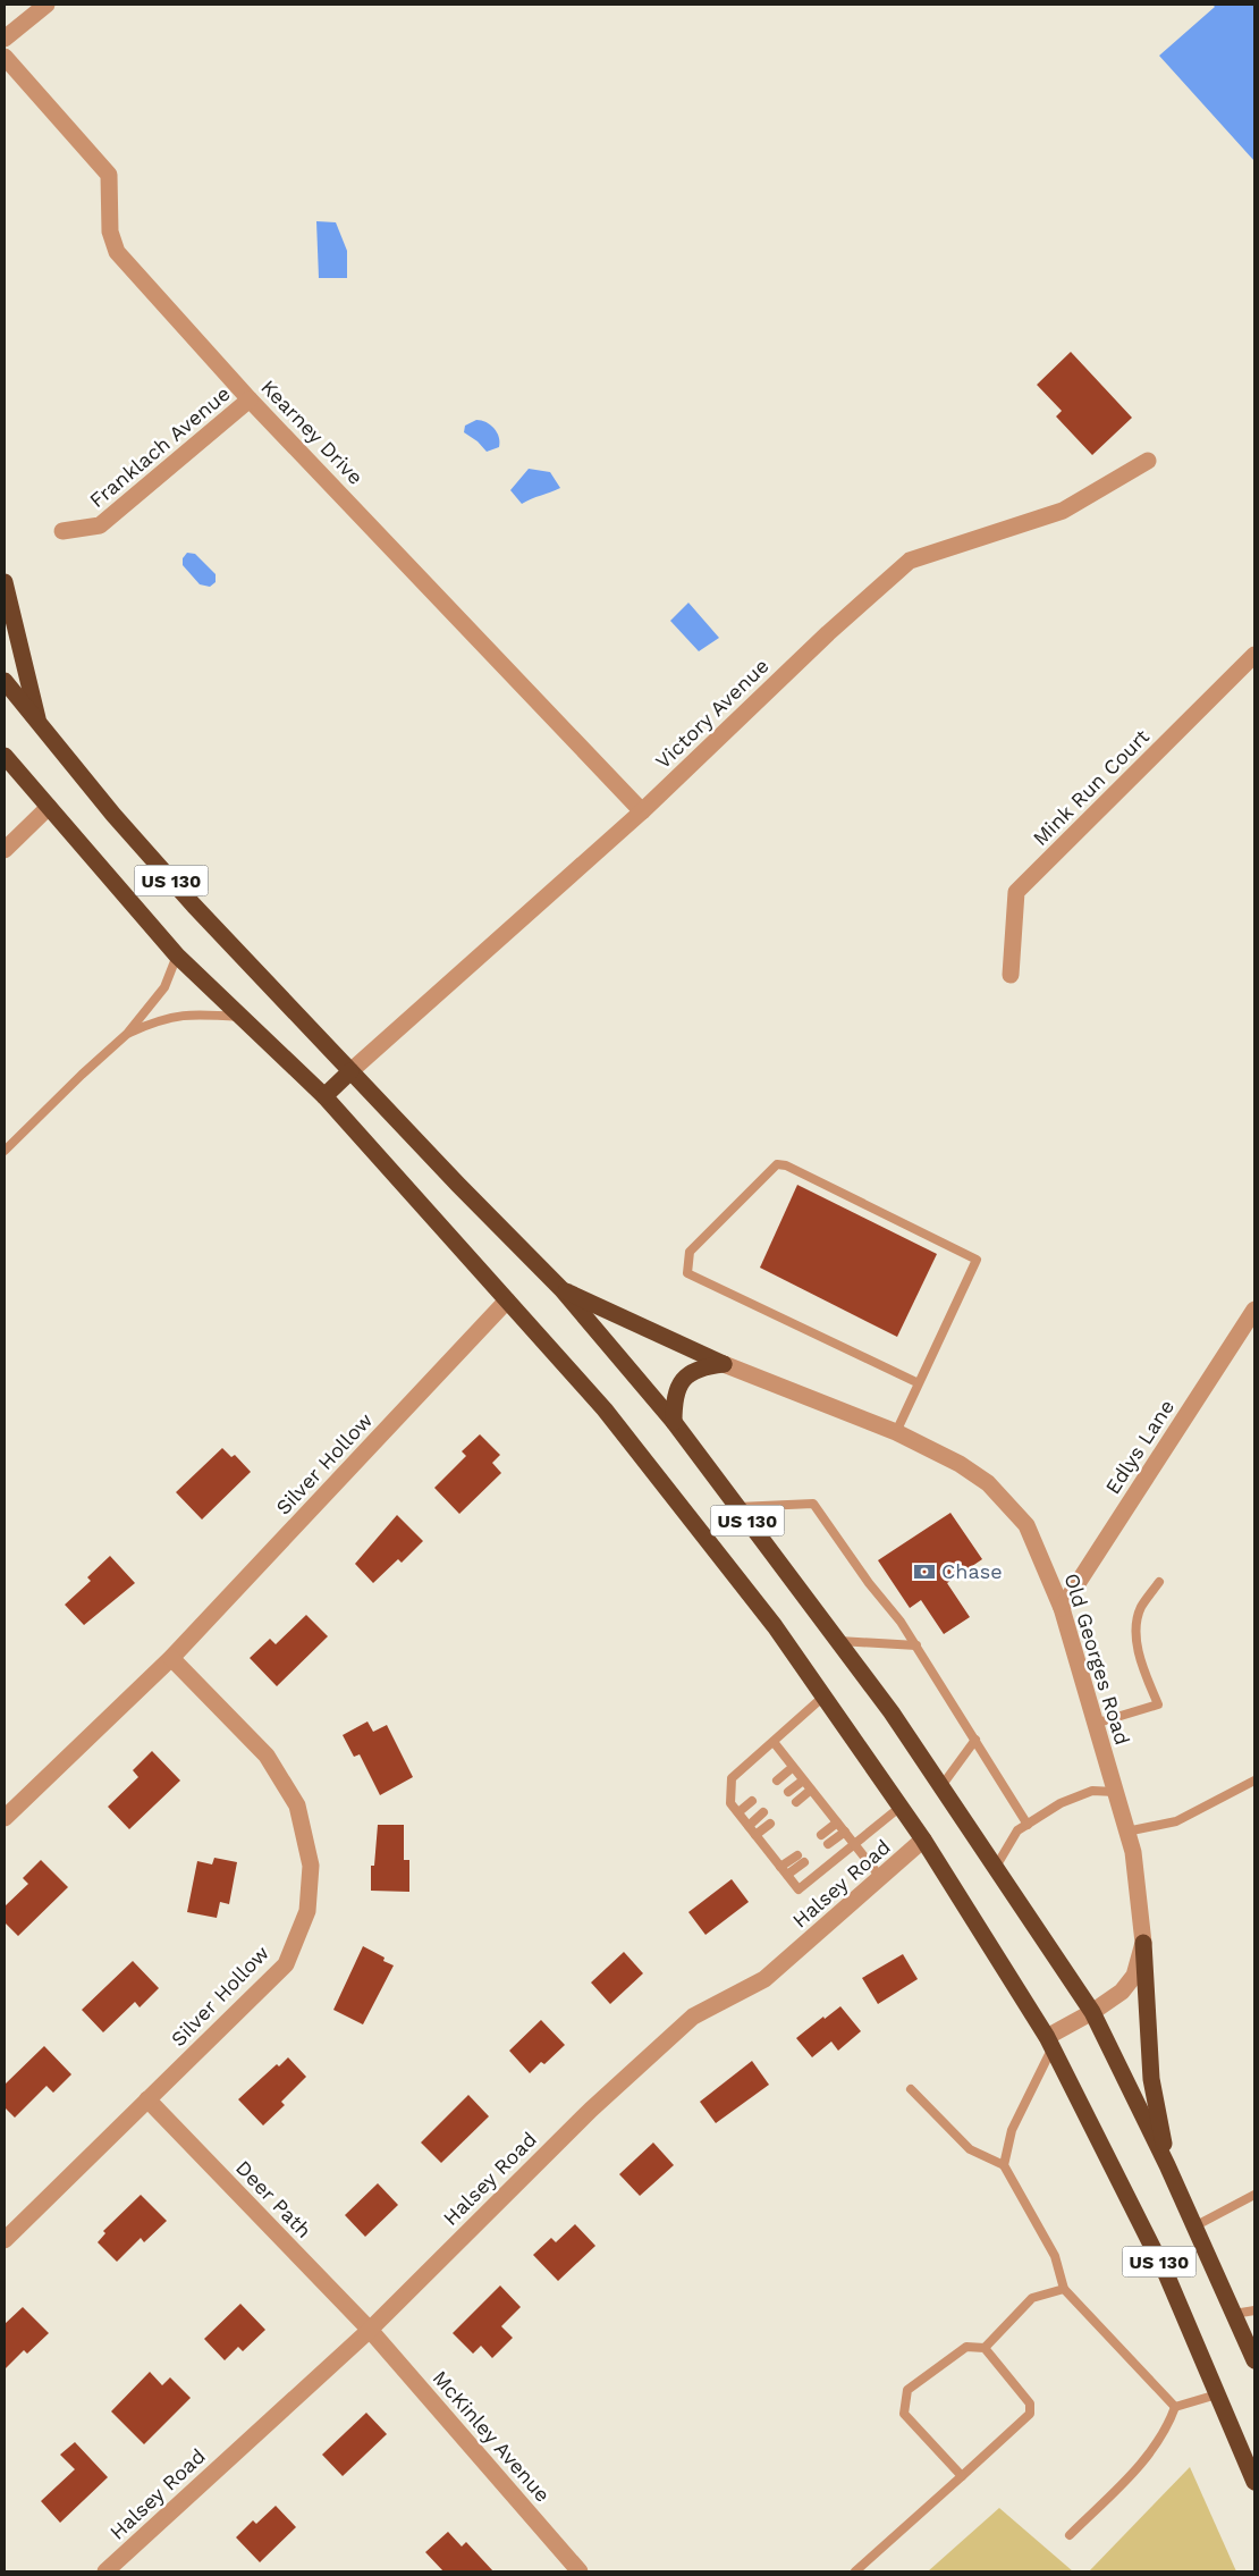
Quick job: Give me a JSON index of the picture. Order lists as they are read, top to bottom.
{
  "streets": {
    "highway": ["US 130"],
    "street": [
      "Kearney Drive",
      "Franklach Avenue",
      "Victory Avenue",
      "Mink Run Court",
      "Edlys Lane",
      "Silver Hollow",
      "Old Georges Road",
      "Halsey Road",
      "Deer Path",
      "McKinley Avenue"
    ]
  },
  "crossings": [
    ["Kearney Drive", "Franklach Avenue"],
    ["Kearney Drive", "Victory Avenue"],
    ["Victory Avenue", "US 130"],
    ["US 130", "Silver Hollow"],
    ["US 130", "Old Georges Road"],
    ["US 130", "Halsey Road"],
    ["Edlys Lane", "Old Georges Road"],
    ["Silver Hollow", "Deer Path"],
    ["Halsey Road", "Deer Path"],
    ["Halsey Road", "McKinley Avenue"],
    ["Deer Path", "McKinley Avenue"]
  ],
  "places": {
    "bank": ["Chase"]
  }
}
